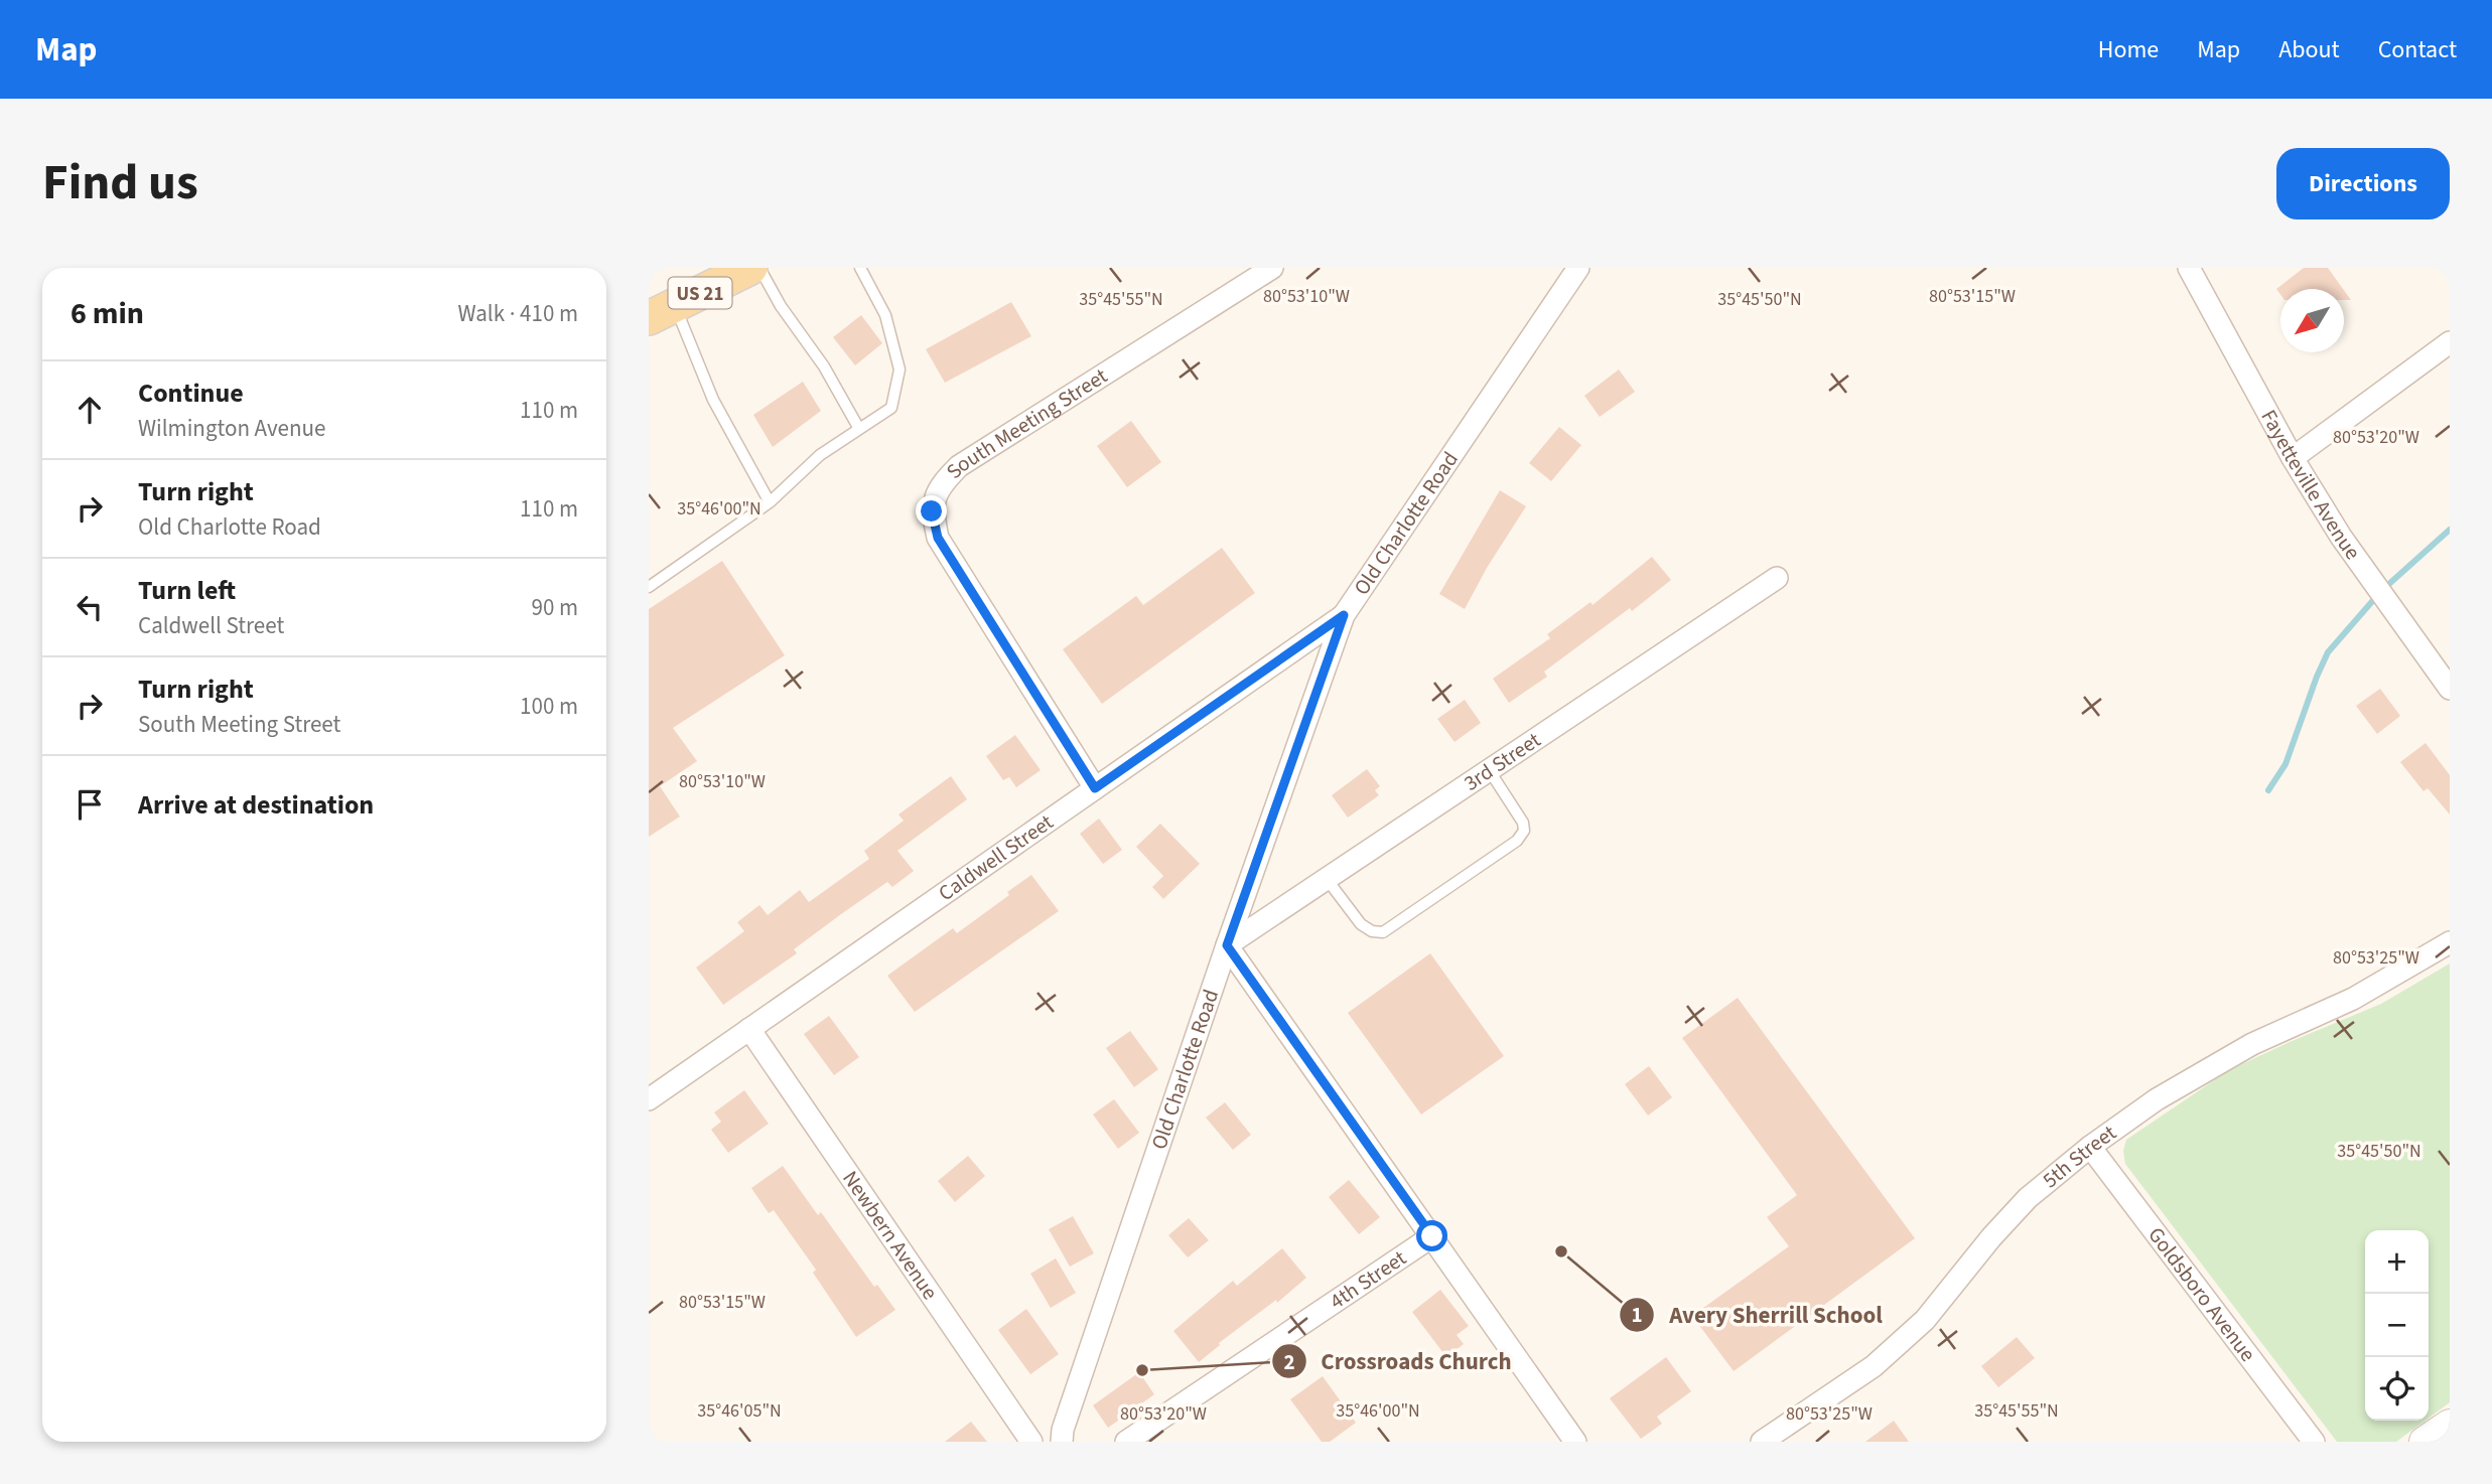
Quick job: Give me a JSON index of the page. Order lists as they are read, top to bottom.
{
  "streets": {
    "main road": ["US 21"],
    "street": [
      "South Meeting Street",
      "Fayetteville Avenue",
      "Old Charlotte Road",
      "3rd Street",
      "Caldwell Street",
      "5th Street",
      "Newbern Avenue",
      "4th Street",
      "Goldsboro Avenue"
    ]
  },
  "crossings": [
    ["South Meeting Street", "Caldwell Street"],
    ["Old Charlotte Road", "3rd Street"],
    ["Old Charlotte Road", "Caldwell Street"],
    ["Caldwell Street", "Newbern Avenue"],
    ["5th Street", "Goldsboro Avenue"]
  ],
  "places": ["Avery Sherrill School", "Crossroads Church"],
  "north": "bottom left",
  "page": {
    "header": "Map",
    "nav": [
      "Home",
      "Map",
      "About",
      "Contact"
    ],
    "title": "Find us",
    "buttons": "Directions",
    "heading": ["6 min", "Walk · 410 m"],
    "list": [
      ["Continue", "Wilmington Avenue", "110 m"],
      ["Turn right", "Old Charlotte Road", "110 m"],
      ["Turn left", "Caldwell Street", "90 m"],
      ["Turn right", "South Meeting Street", "100 m"],
      "Arrive at destination"
    ],
    "map_buttons": ["+", "−"]
  },
  "coordinates": [
    "80°53'10\"W",
    "80°53'15\"W",
    "35°45'55\"N",
    "35°45'50\"N",
    "80°53'20\"W",
    "35°46'00\"N",
    "80°53'25\"W",
    "35°46'05\"N"
  ]
}
